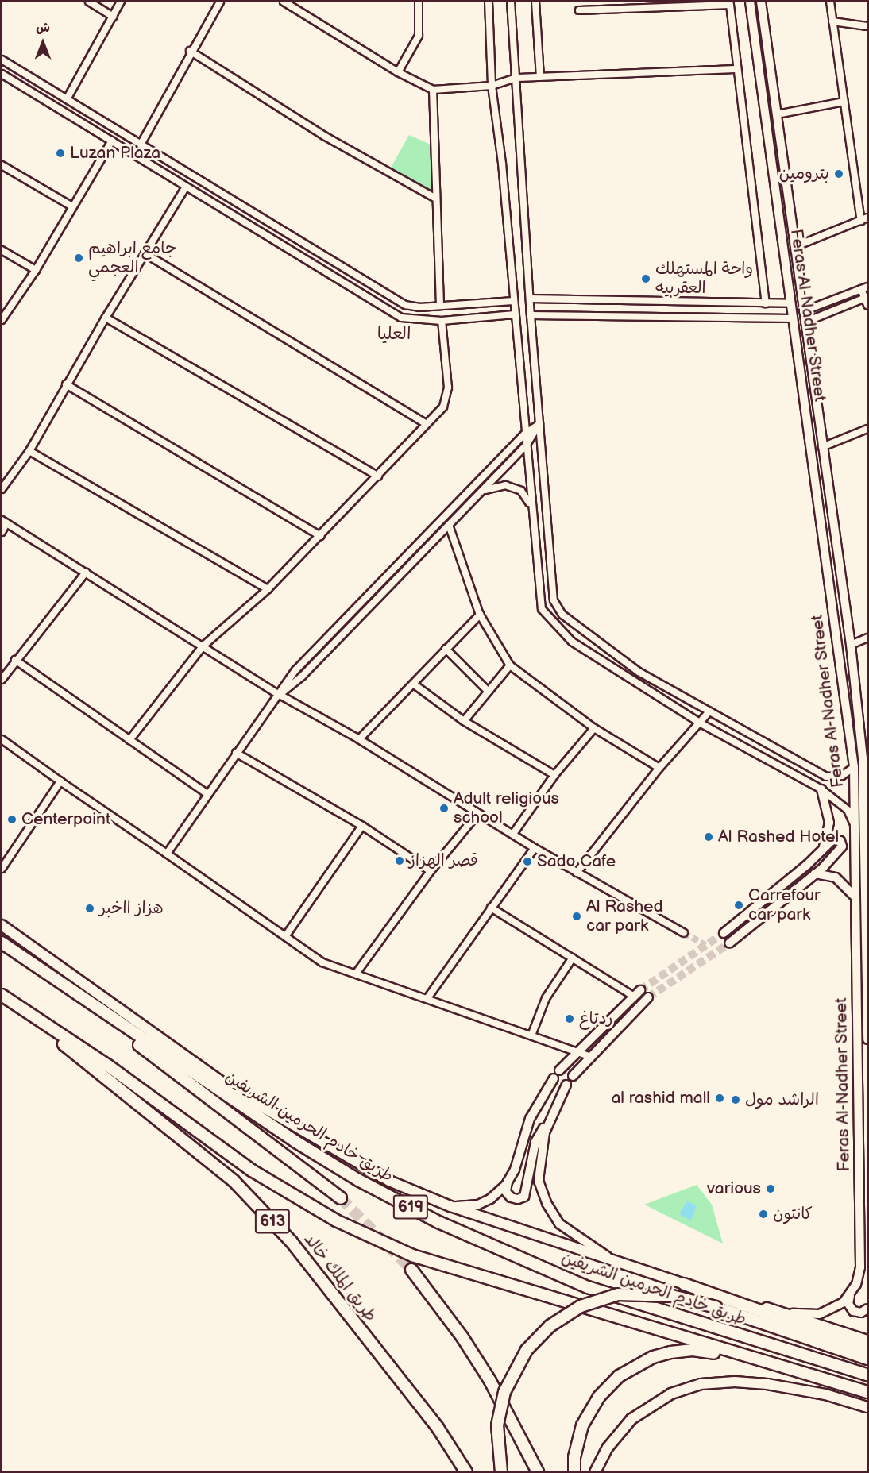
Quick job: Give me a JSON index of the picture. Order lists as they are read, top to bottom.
{
  "streets": {
    "highway": [
      "طريق خادم الحرمين الشريفين",
      "619",
      "613",
      "طريق الملك خالد"
    ],
    "street": ["Feras Al-Nadher Street"]
  },
  "crossings": [
    ["طريق خادم الحرمين الشريفين", "طريق الملك خالد"]
  ],
  "districts": ["العليا"],
  "places": [
    "Luzan Plaza",
    "بترومين",
    "جامع ابراهيم العجمي",
    "واحة المستهلك العقربيه",
    "Adult religious school",
    "Centerpoint",
    "Al Rashed Hotel",
    "قصر الهزاز",
    "Sado Cafe",
    "Carrefour car park",
    "هزاز ااخبر",
    "Al Rashed car park",
    "ردتاغ",
    "al rashid mall",
    "الراشد مول",
    "various",
    "كانتون"
  ],
  "north": "top"
}
